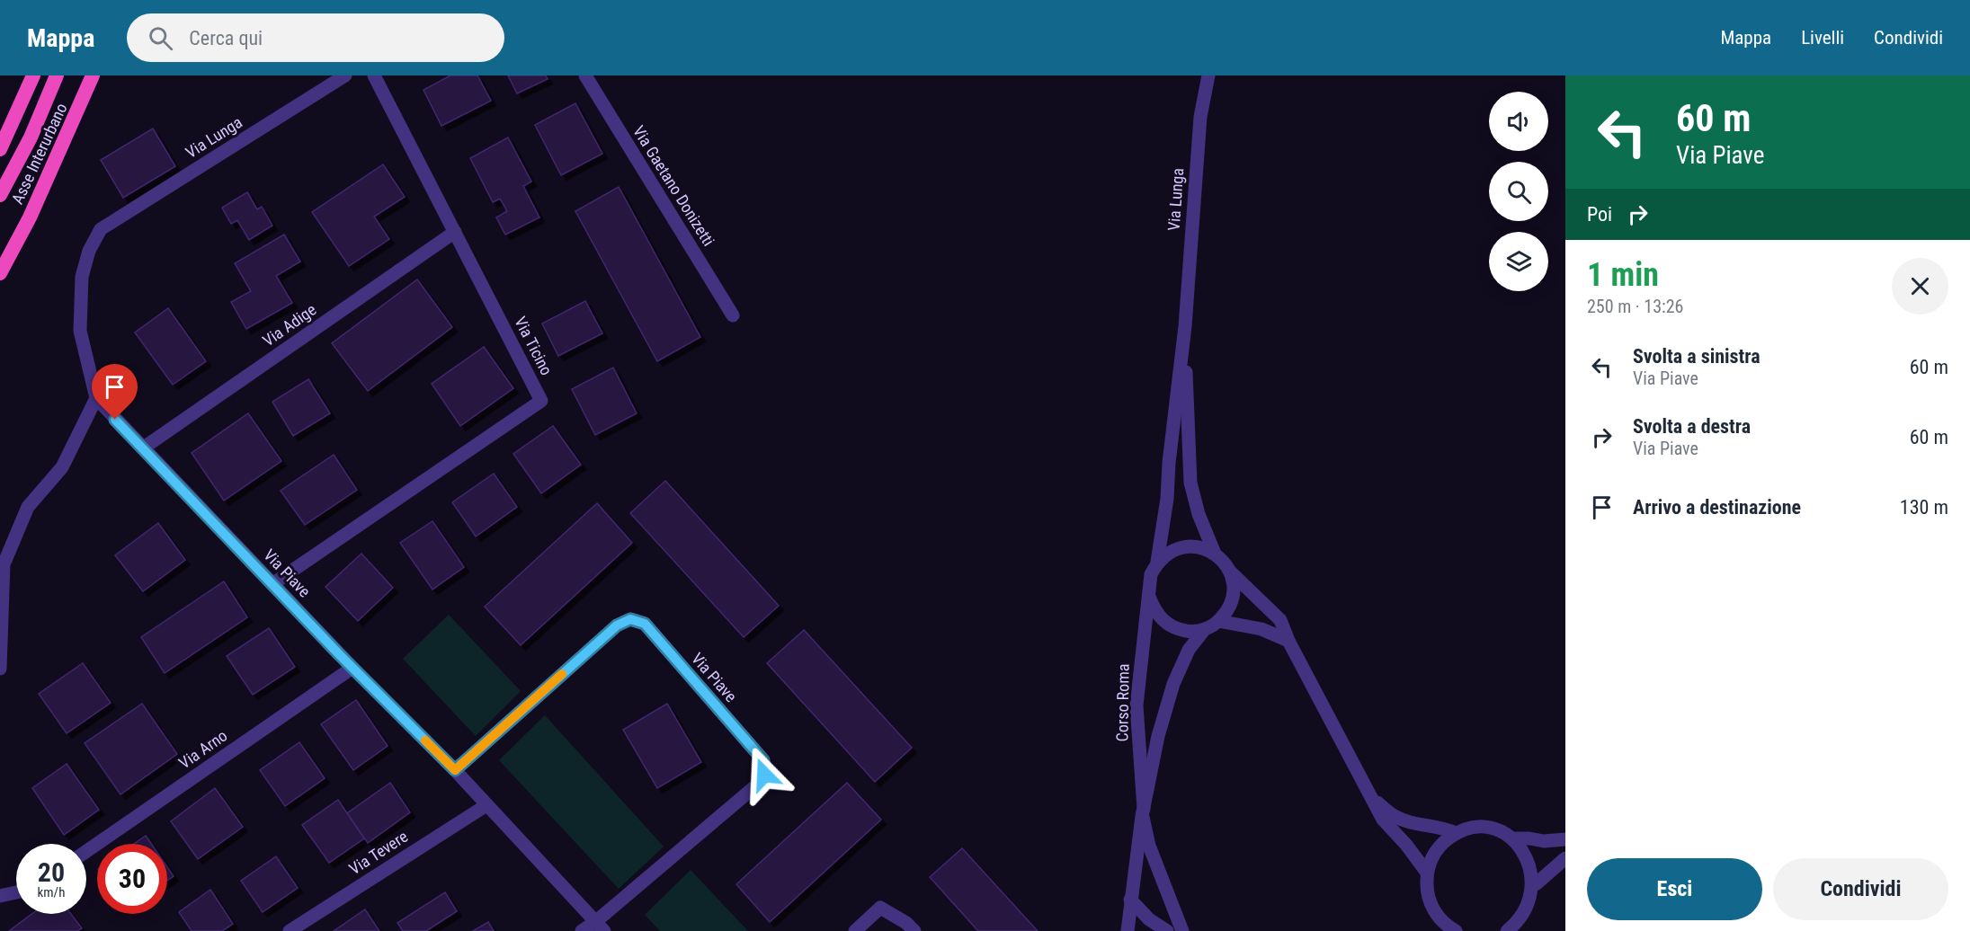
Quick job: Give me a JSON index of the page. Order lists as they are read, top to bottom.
{
  "streets": {
    "highway": ["Asse Interurbano"],
    "street": [
      "Via Lunga",
      "Via Gaetano Donizetti",
      "Via Adige",
      "Via Ticino",
      "Via Piave",
      "Corso Roma",
      "Via Arno",
      "Via Tevere"
    ]
  },
  "crossings": [
    ["Via Lunga", "Via Piave"],
    ["Via Lunga", "Corso Roma"],
    ["Via Adige", "Via Ticino"],
    ["Via Adige", "Via Piave"],
    ["Via Ticino", "Via Piave"],
    ["Via Piave", "Via Arno"],
    ["Via Piave", "Via Tevere"]
  ],
  "page": {
    "header": "Mappa",
    "search": "Cerca qui",
    "nav": ["Mappa", "Livelli", "Condividi"],
    "turn": ["60 m", "Via Piave"],
    "then": "Poi",
    "heading": ["1 min", "250 m · 13:26"],
    "list": [
      {
        "name": "Svolta a sinistra",
        "note": "Via Piave",
        "value": "60 m"
      },
      {
        "name": "Svolta a destra",
        "note": "Via Piave",
        "value": "60 m"
      },
      {
        "name": "Arrivo a destinazione",
        "value": "130 m"
      }
    ],
    "speed": "20 km/h",
    "limit": "30",
    "buttons": ["Esci", "Condividi"]
  }
}
